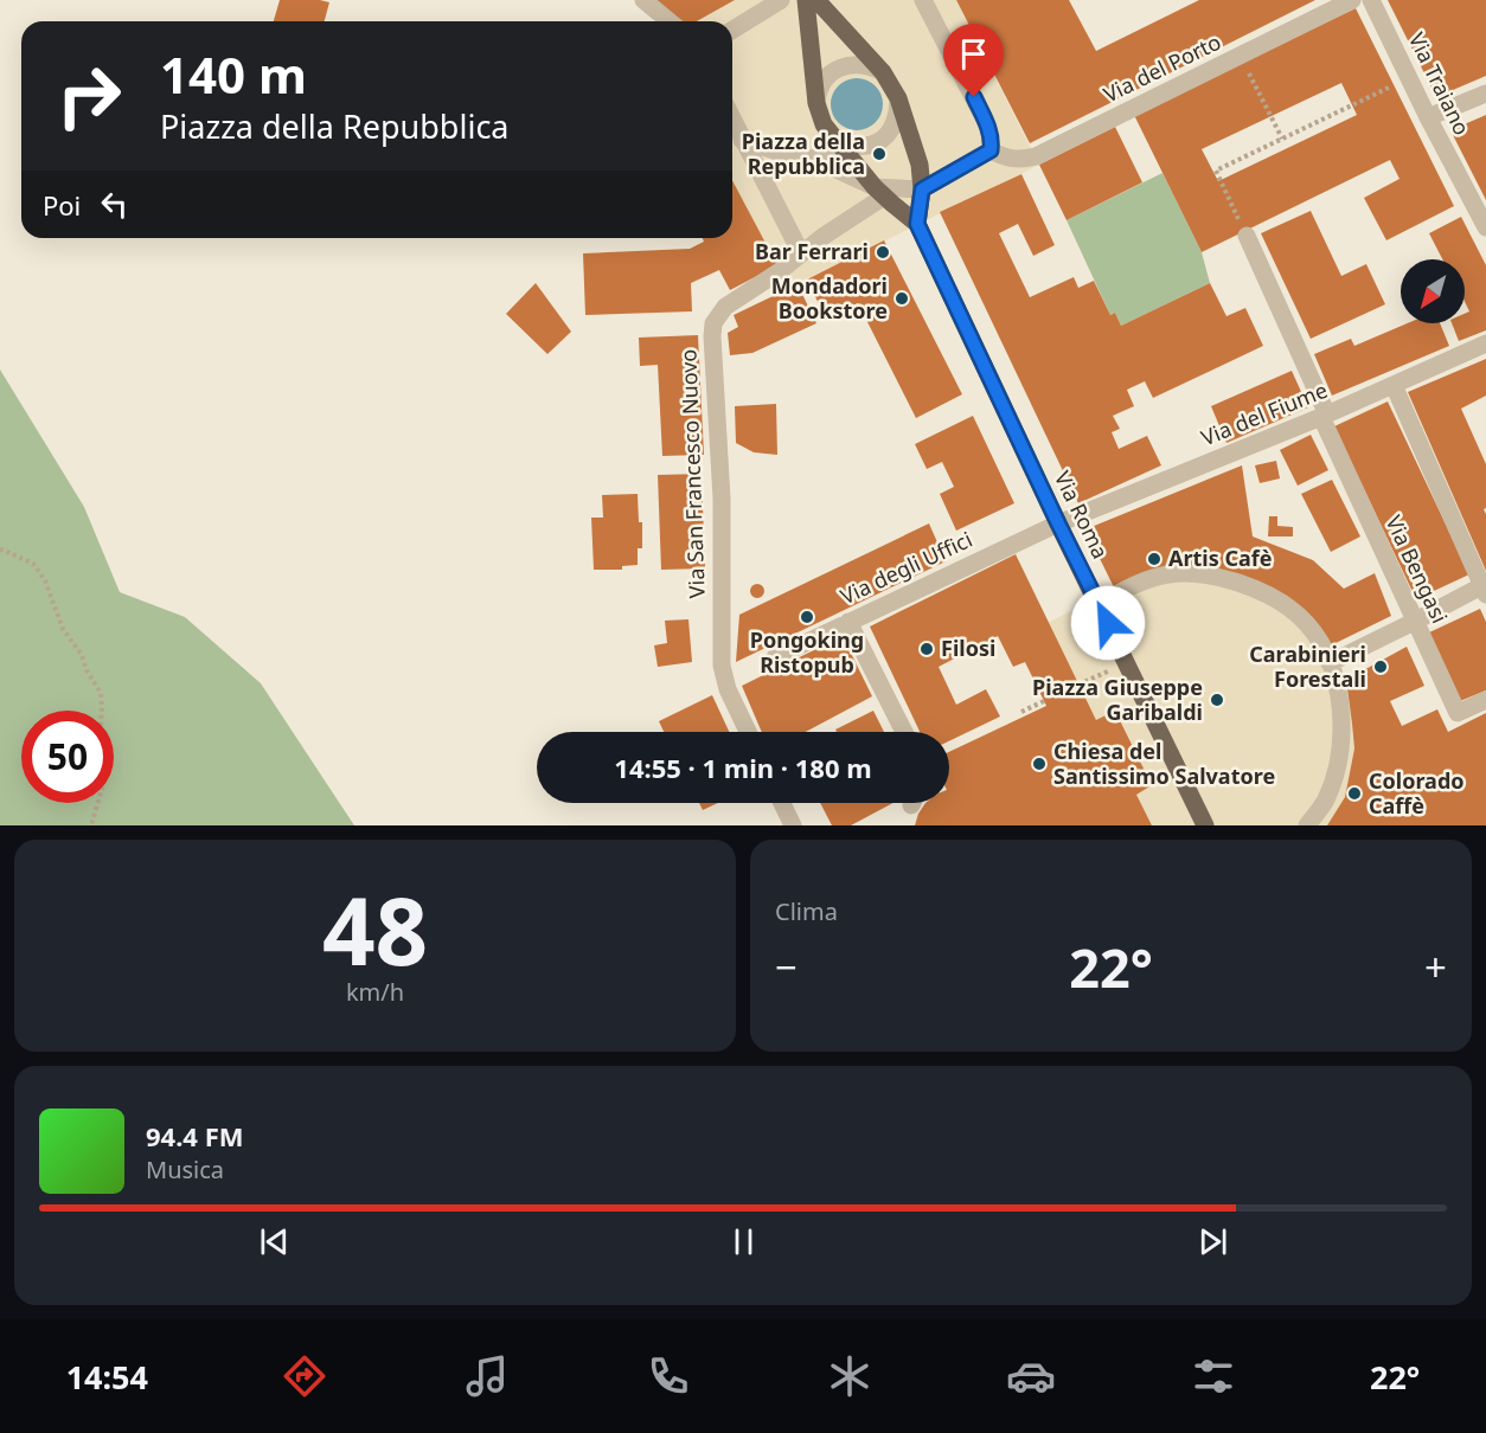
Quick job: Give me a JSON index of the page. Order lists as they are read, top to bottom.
{
  "streets": {
    "main road": ["Via Roma"],
    "street": [
      "Via del Porto",
      "Via Traiano",
      "Via del Fiume",
      "Via San Francesco Nuovo",
      "Via degli Uffici",
      "Via Bengasi"
    ]
  },
  "crossings": [
    ["Via del Fiume", "Via Roma"],
    ["Via del Fiume", "Via degli Uffici"],
    ["Via del Fiume", "Via Bengasi"],
    ["Via San Francesco Nuovo", "Via Roma"],
    ["Via Roma", "Via degli Uffici"]
  ],
  "places": [
    "Piazza della Repubblica",
    "Bar Ferrari",
    "Mondadori Bookstore",
    "Artis Cafè",
    "Pongoking Ristopub",
    "Filosi",
    "Carabinieri Forestali",
    "Piazza Giuseppe Garibaldi",
    "Chiesa del Santissimo Salvatore",
    "Colorado Caffè"
  ],
  "north": "bottom left",
  "page": {
    "turn": ["140 m", "Piazza della Repubblica"],
    "then": "Poi",
    "limit": "50",
    "trip": "14:55 · 1 min · 180 m",
    "tile": [
      ["48", "km/h"],
      "Clima"
    ],
    "heat": ["−", "22°", "+"],
    "song": ["94.4 FM", "Musica"],
    "tabs": ["14:54", "22°"]
  }
}
